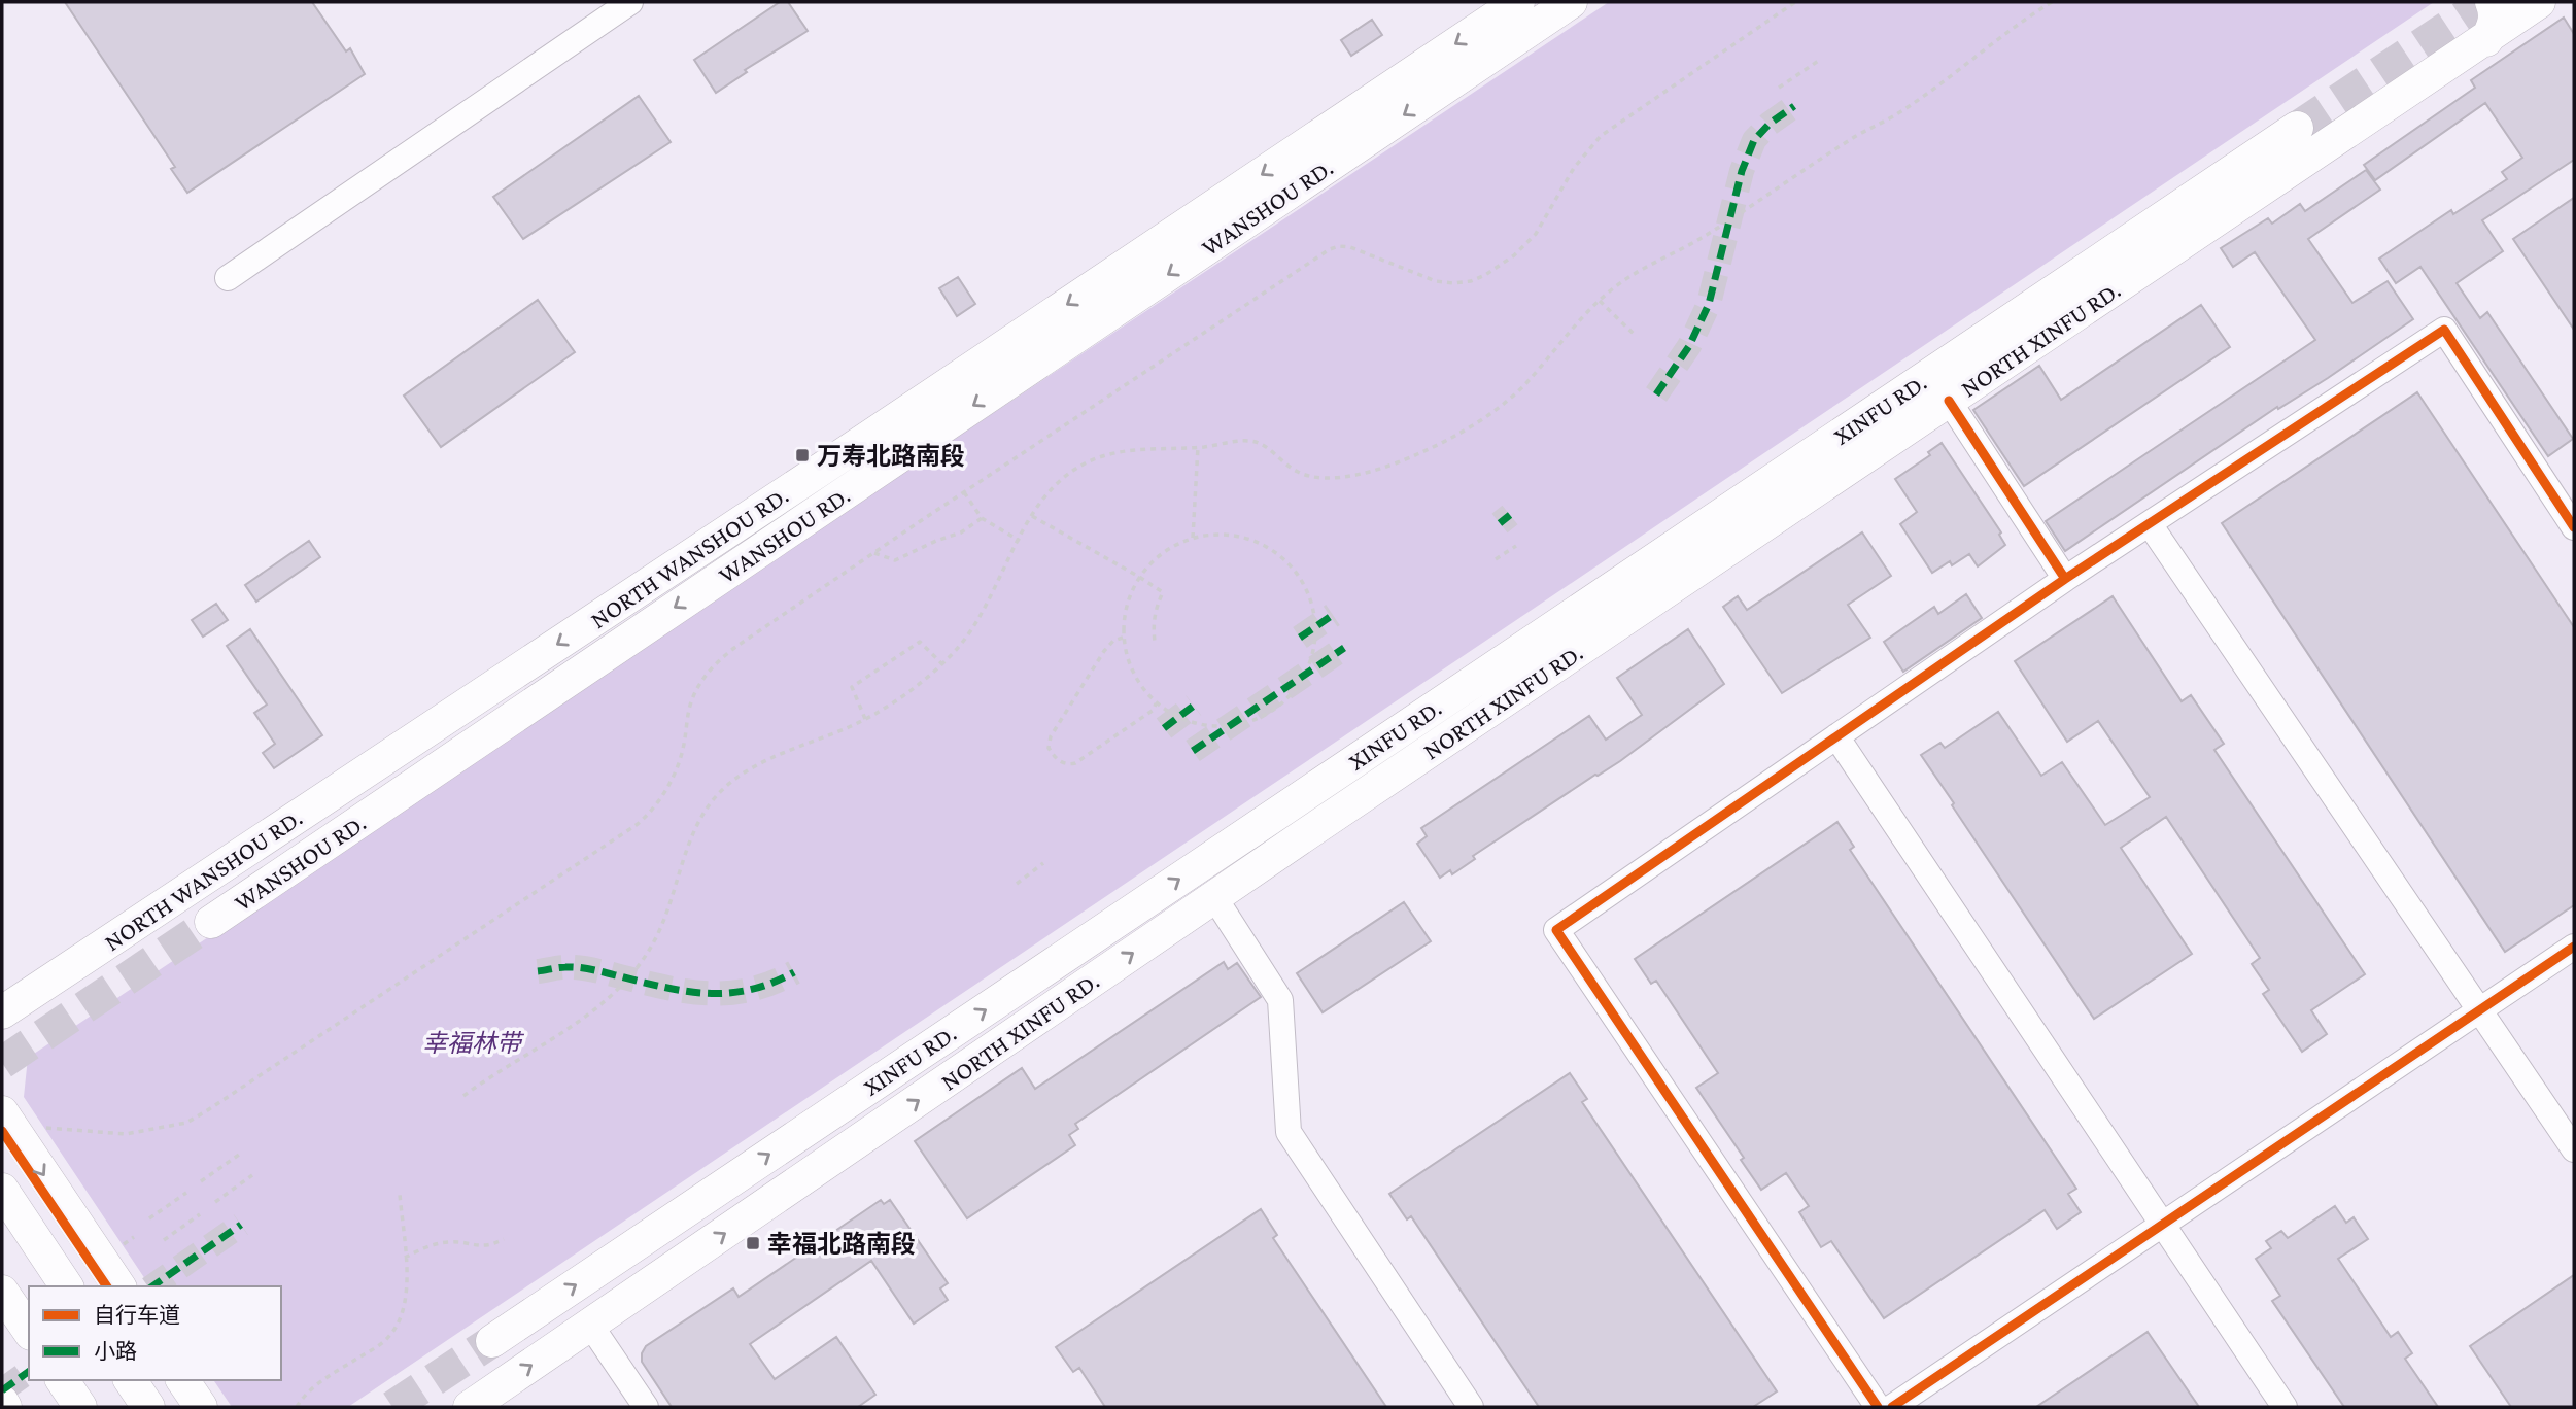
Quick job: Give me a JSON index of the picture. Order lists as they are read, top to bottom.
{
  "streets": {
    "main road": [
      "WANSHOU RD.",
      "NORTH XINFU RD.",
      "XINFU RD.",
      "NORTH WANSHOU RD."
    ]
  },
  "one_way": [
    "WANSHOU RD.",
    "NORTH XINFU RD.",
    "XINFU RD.",
    "NORTH WANSHOU RD."
  ],
  "parks": ["幸福林带"],
  "places": {
    "transit": ["万寿北路南段", "幸福北路南段"]
  },
  "legend": ["自行车道", "小路"]
}
